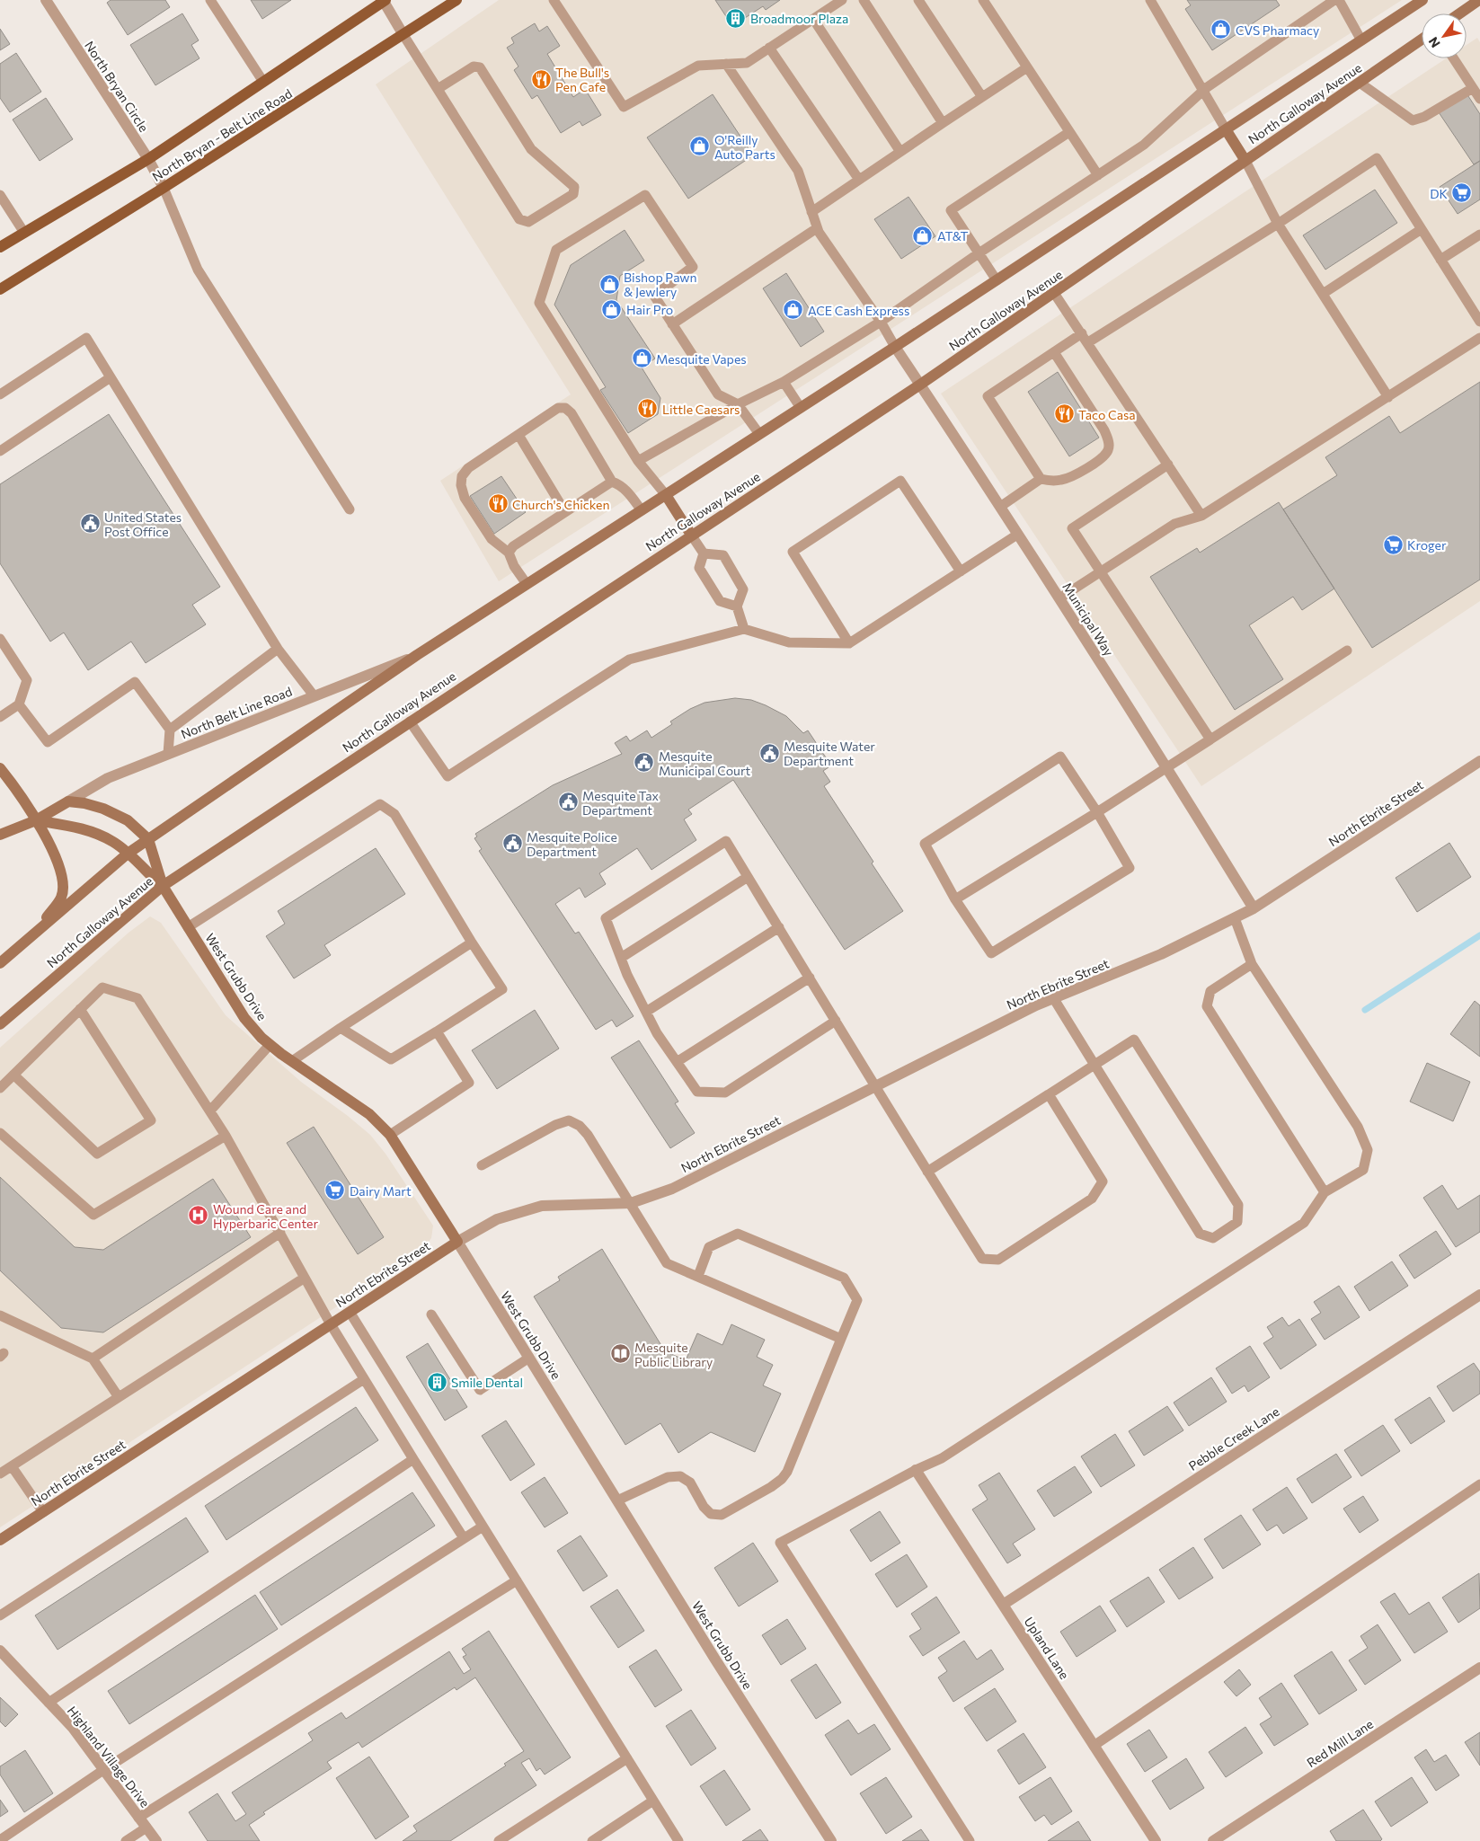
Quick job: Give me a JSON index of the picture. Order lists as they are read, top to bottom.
{
  "streets": {
    "main road": [
      "North Galloway Avenue",
      "North Bryan - Belt Line Road",
      "North Ebrite Street",
      "West Grubb Drive"
    ],
    "street": [
      "North Bryan Circle",
      "Municipal Way",
      "North Belt Line Road",
      "Pebble Creek Lane",
      "Upland Lane",
      "Red Mill Lane",
      "Highland Village Drive"
    ]
  },
  "crossings": [
    ["North Bryan Circle", "North Bryan - Belt Line Road"],
    ["North Galloway Avenue", "Municipal Way"],
    ["North Galloway Avenue", "North Belt Line Road"],
    ["North Galloway Avenue", "West Grubb Drive"],
    ["Municipal Way", "North Ebrite Street"],
    ["North Ebrite Street", "West Grubb Drive"],
    ["Pebble Creek Lane", "Upland Lane"]
  ],
  "places": {
    "building": ["Broadmoor Plaza", "Smile Dental"],
    "shop": [
      "CVS Pharmacy",
      "O'Reilly Auto Parts",
      "AT&T",
      "Bishop Pawn & Jewlery",
      "Hair Pro",
      "ACE Cash Express",
      "Mesquite Vapes"
    ],
    "restaurant": [
      "The Bull's Pen Cafe",
      "Little Caesars",
      "Taco Casa",
      "Church's Chicken"
    ],
    "supermarket": ["DK", "Kroger", "Dairy Mart"],
    "public building": [
      "United States Post Office",
      "Mesquite Water Department",
      "Mesquite Municipal Court",
      "Mesquite Tax Department",
      "Mesquite Police Department"
    ],
    "hospital": ["Wound Care and Hyperbaric Center"],
    "library": ["Mesquite Public Library"]
  },
  "north": "bottom left"
}
